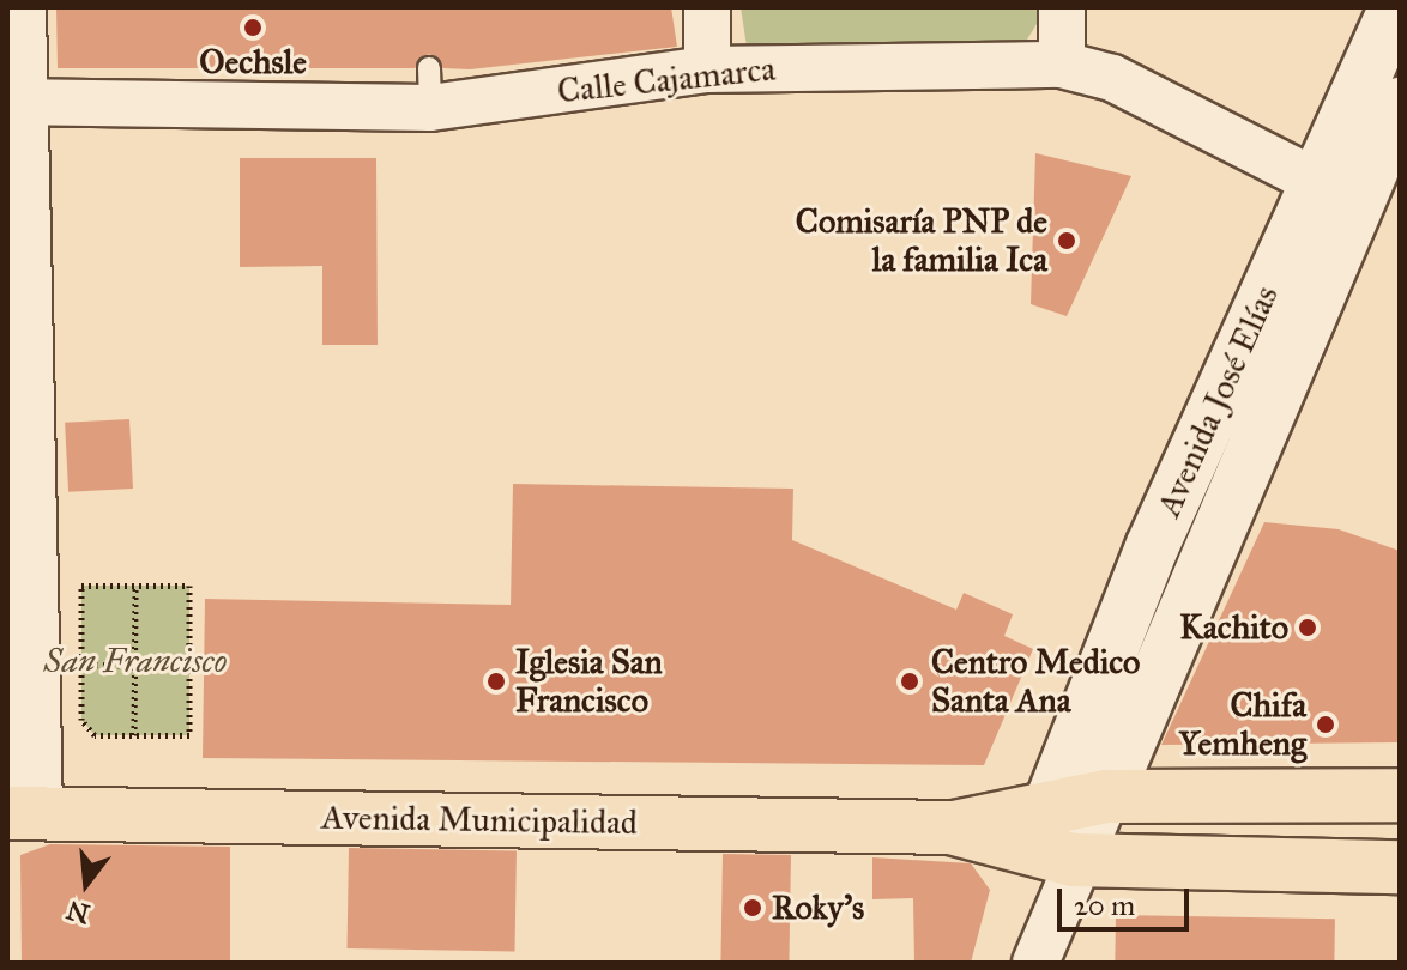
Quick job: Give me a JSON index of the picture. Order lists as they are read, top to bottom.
{
  "streets": {
    "main road": ["Avenida Municipalidad"],
    "street": ["Calle Cajamarca", "Avenida José Elías"]
  },
  "crossings": [
    ["Calle Cajamarca", "Avenida José Elías"],
    ["Avenida José Elías", "Avenida Municipalidad"]
  ],
  "parks": ["San Francisco"],
  "places": [
    "Oechsle",
    "Comisaría PNP de la familia Ica",
    "Kachito",
    "Iglesia San Francisco",
    "Centro Medico Santa Ana",
    "Chifa Yemheng",
    "Roky's"
  ],
  "scale_bar": "20 m",
  "north": "bottom"
}
